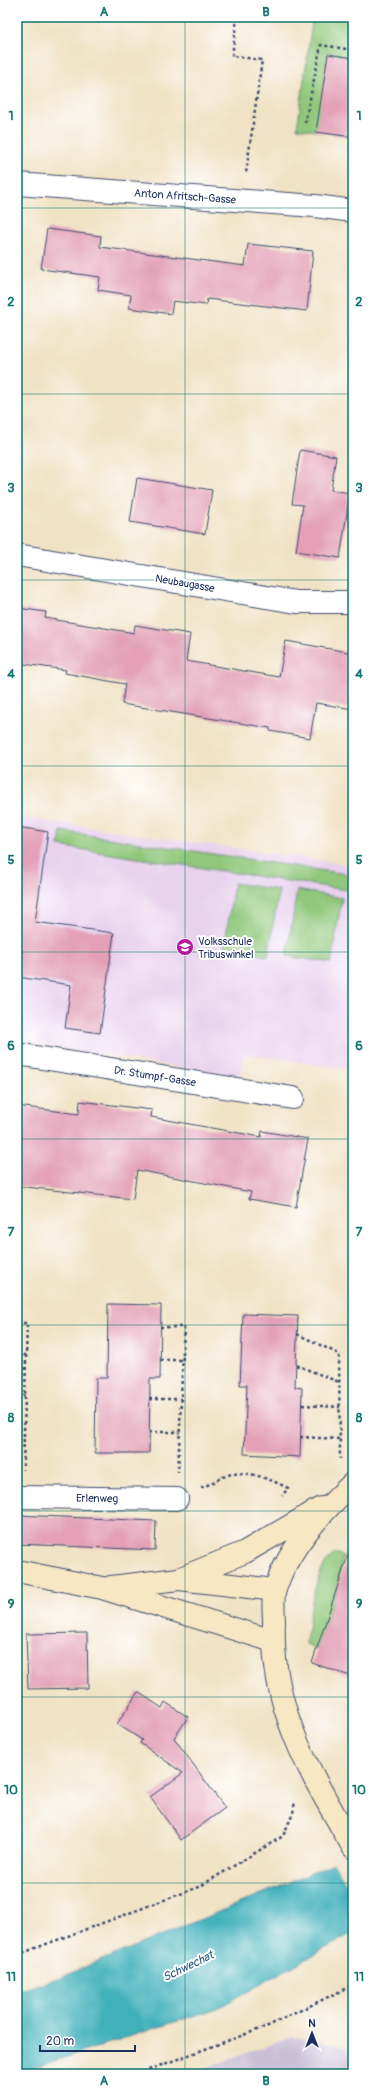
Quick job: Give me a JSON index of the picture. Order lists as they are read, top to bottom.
{
  "streets": {
    "street": [
      "Anton Afritsch-Gasse",
      "Neubaugasse",
      "Dr. Stumpf-Gasse",
      "Erlenweg"
    ]
  },
  "water": ["Schwechat"],
  "places": {
    "school or university": ["Volksschule Tribuswinkel"]
  },
  "scale_bar": "20 m",
  "north": "top",
  "grid": {
    "columns": ["A", "B"],
    "rows": [
      "1",
      "2",
      "3",
      "4",
      "5",
      "6",
      "7",
      "8",
      "9",
      "10",
      "11"
    ]
  }
}
